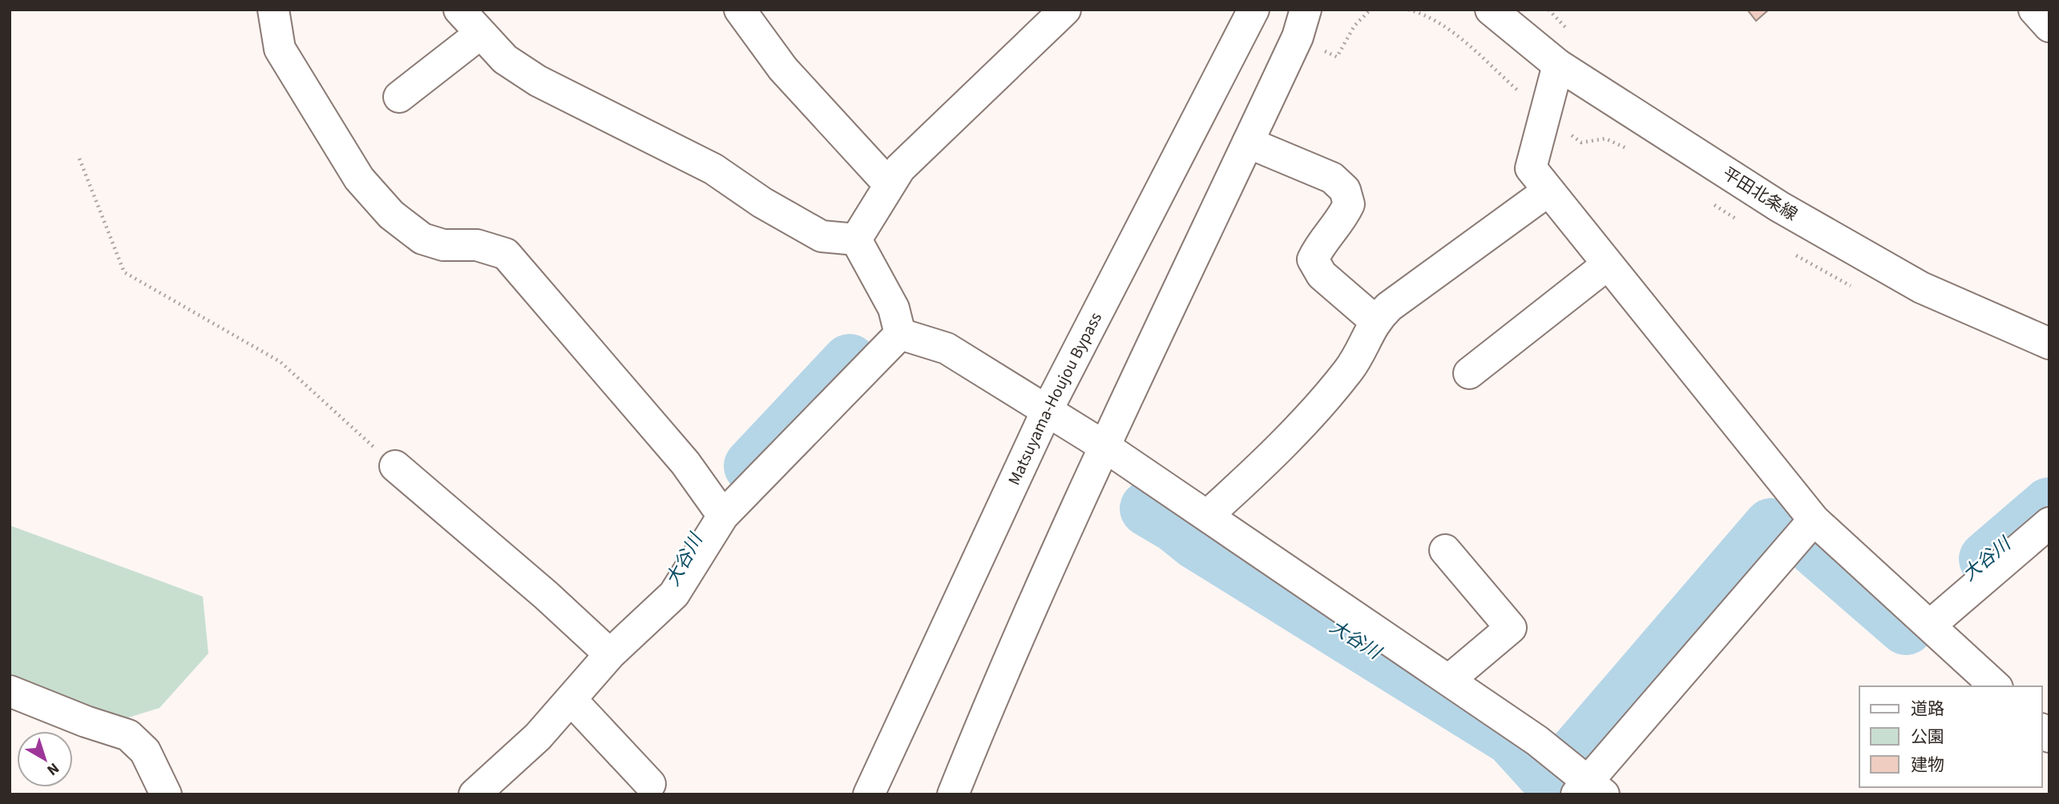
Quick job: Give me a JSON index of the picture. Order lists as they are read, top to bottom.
{
  "streets": {
    "main road": ["平田北条線", "Matsuyama-Houjou Bypass"]
  },
  "water": ["大谷川"],
  "legend": ["道路", "公園", "建物"],
  "north": "bottom right"
}
